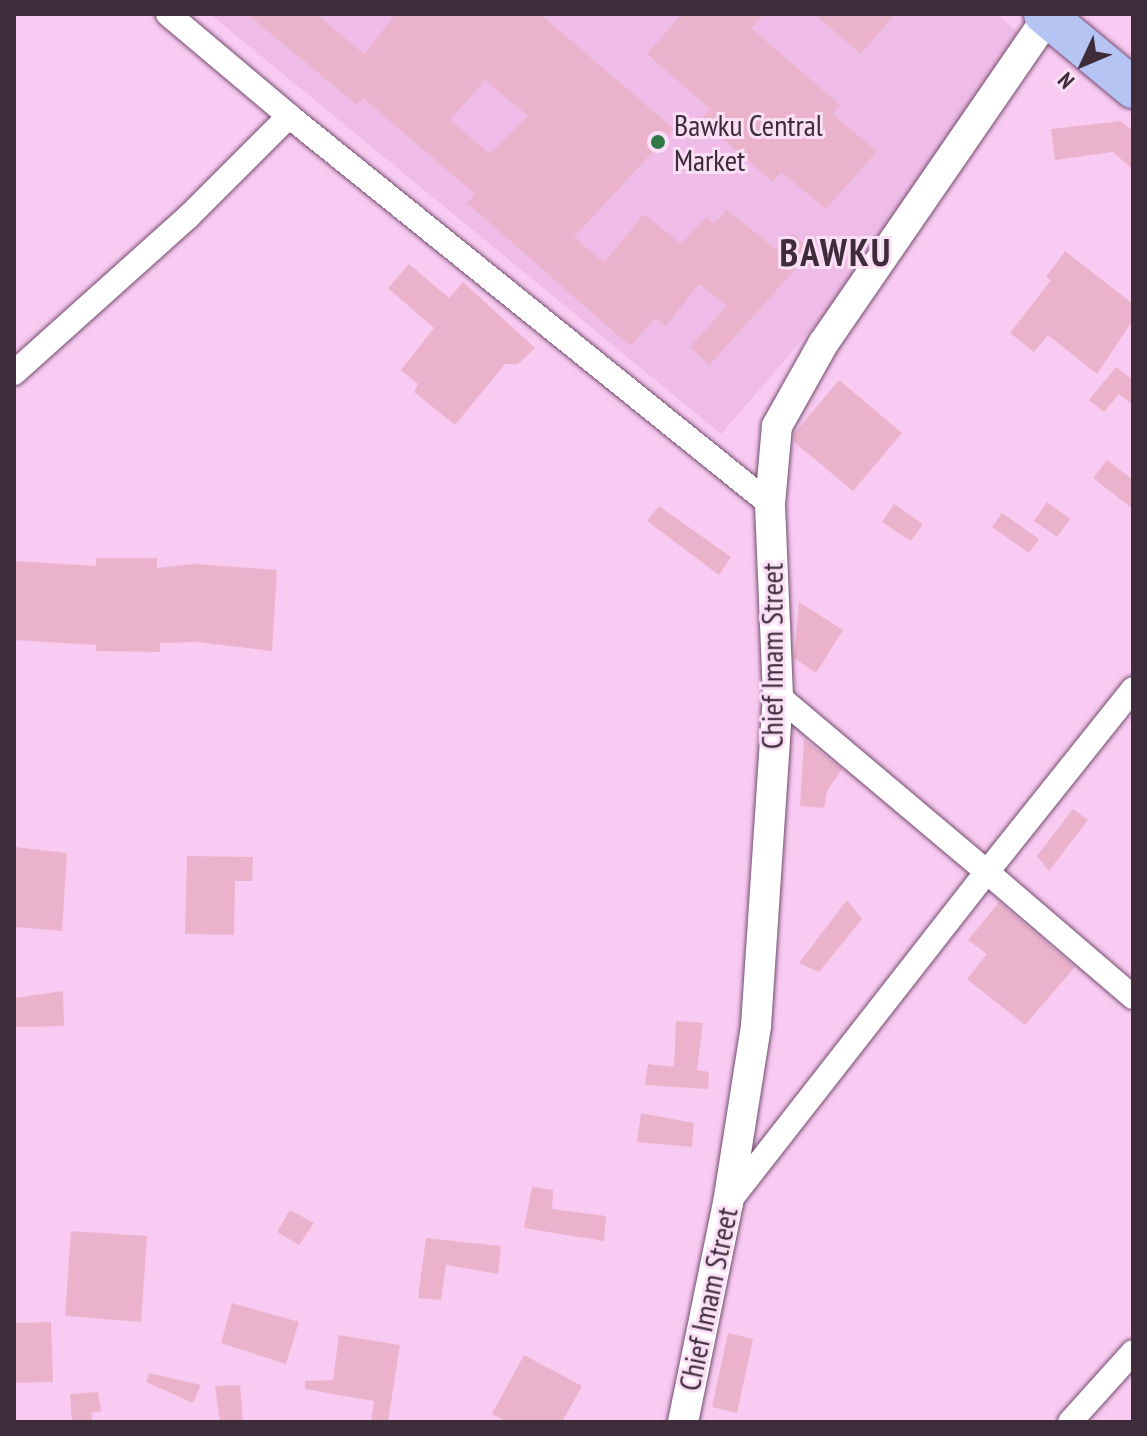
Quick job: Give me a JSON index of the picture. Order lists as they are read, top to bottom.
{
  "streets": {
    "street": ["Chief Imam Street"]
  },
  "districts": ["BAWKU"],
  "places": ["Bawku Central Market"],
  "north": "bottom left"
}
